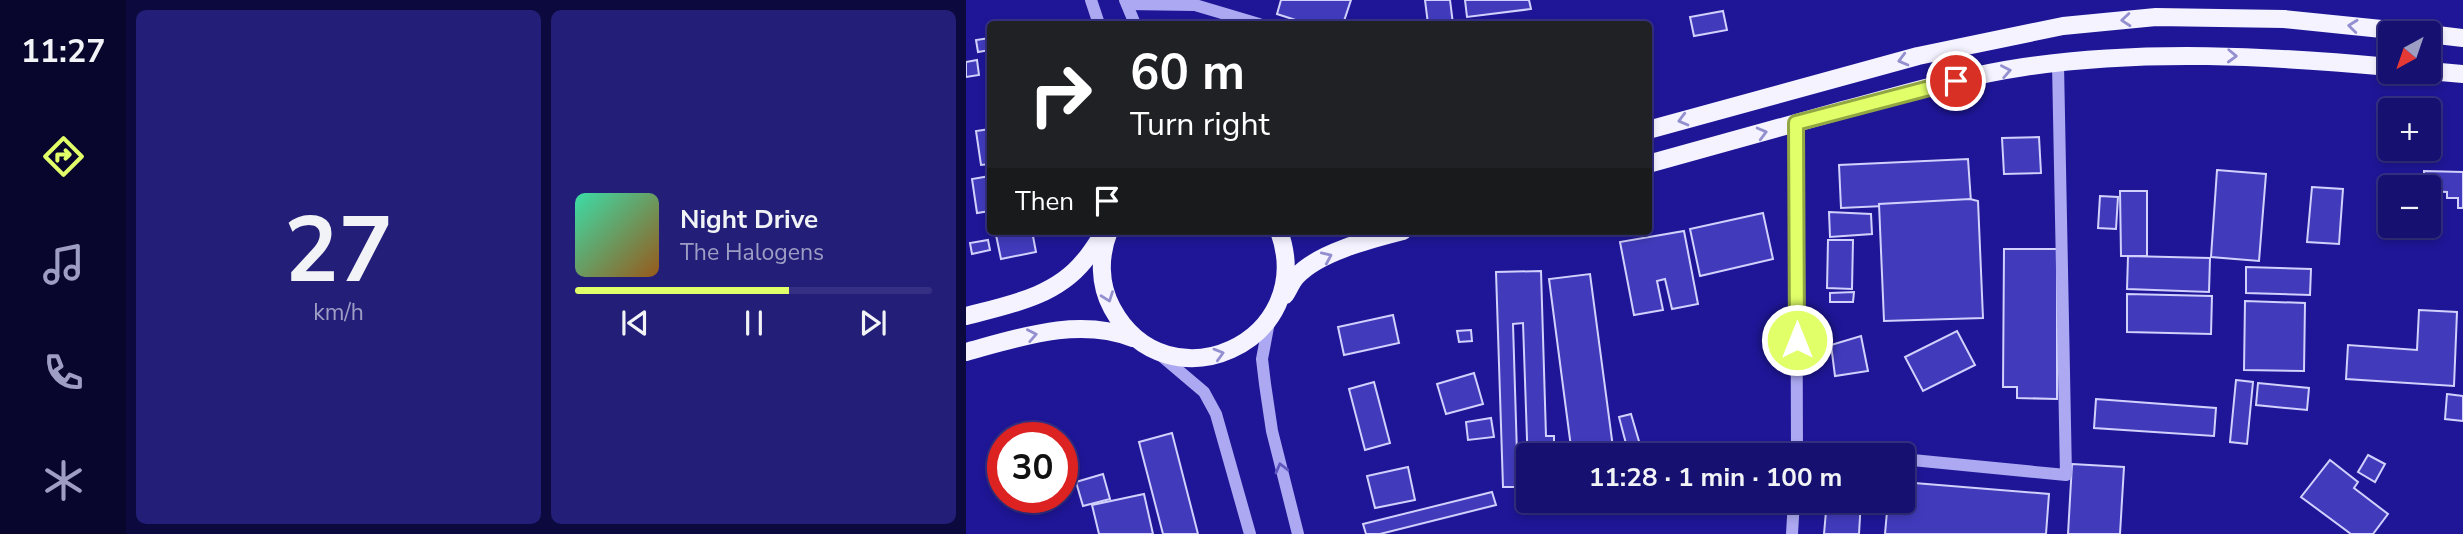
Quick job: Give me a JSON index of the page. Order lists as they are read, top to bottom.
{
  "north": "bottom left",
  "page": {
    "tabs": "11:27",
    "tile": ["27", "km/h"],
    "map_buttons": ["+", "−"],
    "turn": ["60 m", "Turn right"],
    "then": "Then",
    "song": ["Night Drive", "The Halogens"],
    "limit": "30",
    "trip": "11:28 · 1 min · 100 m"
  }
}
